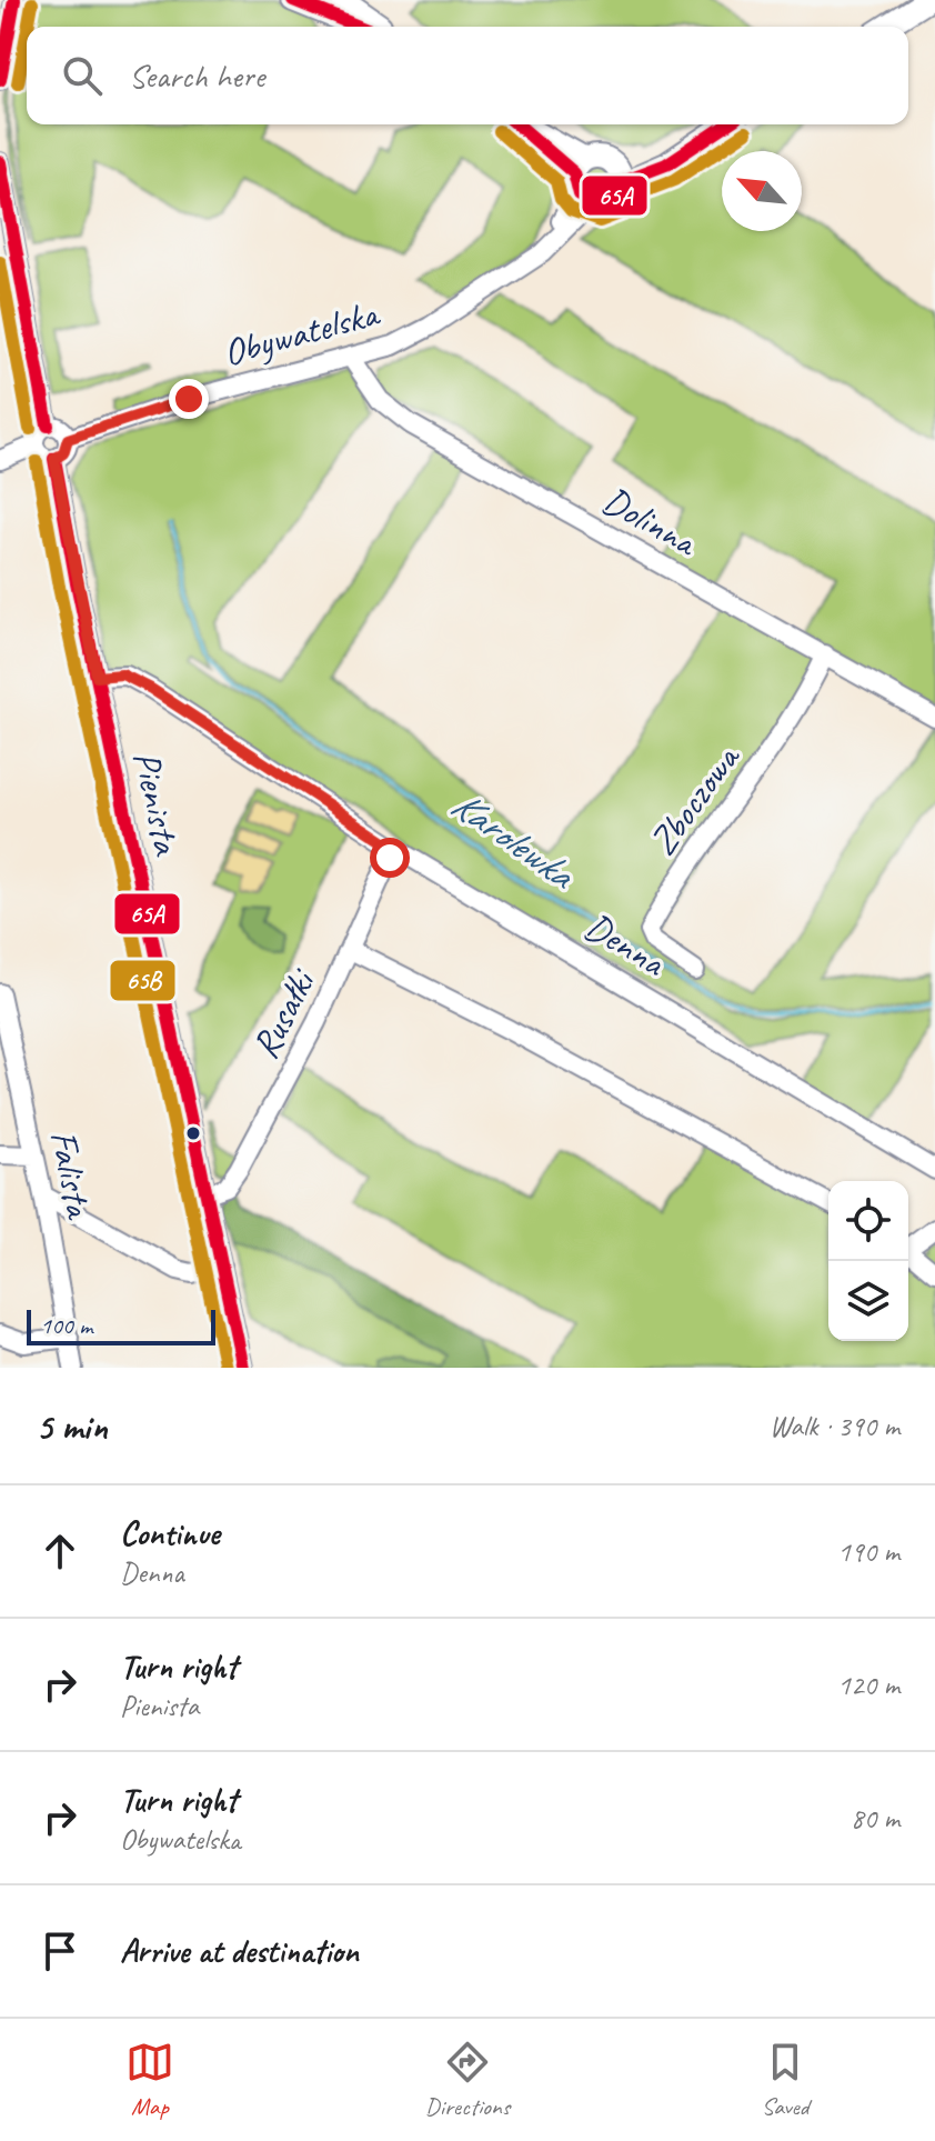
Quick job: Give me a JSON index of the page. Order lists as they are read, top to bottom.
{
  "streets": {
    "street": [
      "Obywatelska",
      "Dolinna",
      "Zboczowa",
      "Pienista",
      "Denna",
      "Rusałki",
      "Falista"
    ]
  },
  "crossings": [
    ["Obywatelska", "Dolinna"],
    ["Obywatelska", "Pienista"],
    ["Dolinna", "Zboczowa"],
    ["Pienista", "Denna"],
    ["Pienista", "Rusałki"],
    ["Denna", "Rusałki"]
  ],
  "water": ["Karolewka"],
  "lines": ["transit line 65A", "transit line 65B"],
  "scale_bar": "100 m",
  "north": "top left",
  "page": {
    "search": "Search here",
    "scale": "100 m",
    "heading": ["5 min", "Walk · 390 m"],
    "list": [
      ["Continue", "Denna", "190 m"],
      ["Turn right", "Pienista", "120 m"],
      ["Turn right", "Obywatelska", "80 m"],
      "Arrive at destination"
    ],
    "nav": ["Map", "Directions", "Saved"]
  }
}
